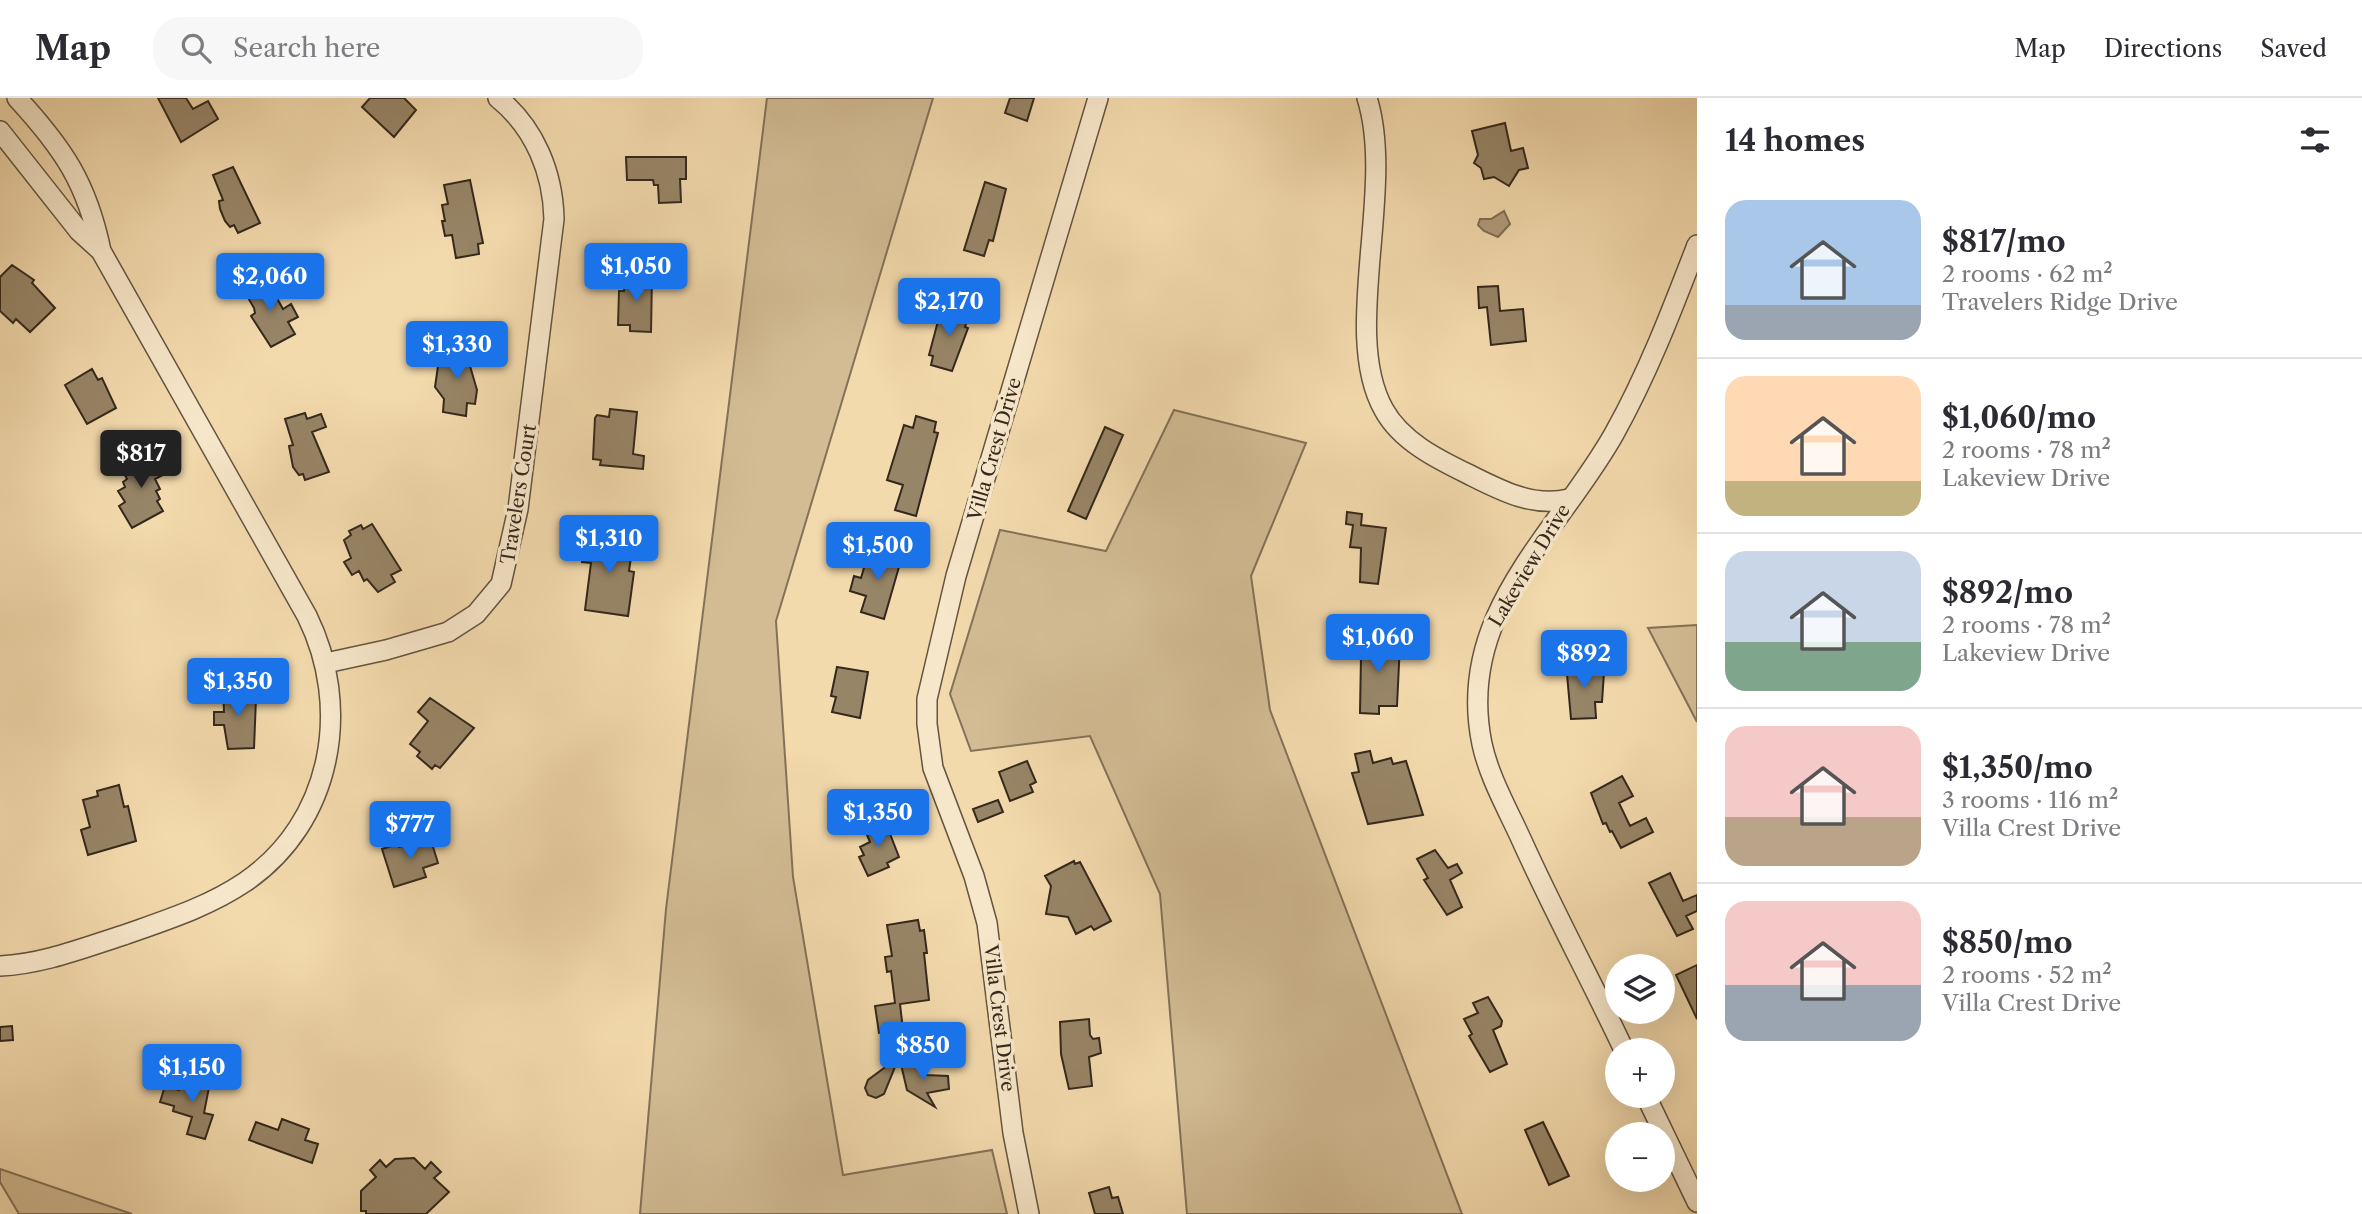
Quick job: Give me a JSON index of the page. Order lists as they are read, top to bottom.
{
  "streets": {
    "street": ["Villa Crest Drive", "Travelers Court", "Lakeview Drive"]
  },
  "page": {
    "header": "Map",
    "search": "Search here",
    "nav": ["Map", "Directions", "Saved"],
    "heading": "14 homes",
    "list": [
      {
        "name": "$817/mo",
        "note": "2 rooms · 62 m² · Travelers Ridge Drive"
      },
      {
        "name": "$1,060/mo",
        "note": "2 rooms · 78 m² · Lakeview Drive"
      },
      {
        "name": "$892/mo",
        "note": "2 rooms · 78 m² · Lakeview Drive"
      },
      {
        "name": "$1,350/mo",
        "note": "3 rooms · 116 m² · Villa Crest Drive"
      },
      {
        "name": "$850/mo",
        "note": "2 rooms · 52 m² · Villa Crest Drive"
      }
    ],
    "price": [
      "$1,050",
      "$2,060",
      "$2,170",
      "$1,330",
      "$817",
      "$1,310",
      "$1,500",
      "$1,060",
      "$892",
      "$1,350",
      "$1,350",
      "$777",
      "$850",
      "$1,150"
    ],
    "map_buttons": ["+", "−"]
  }
}
